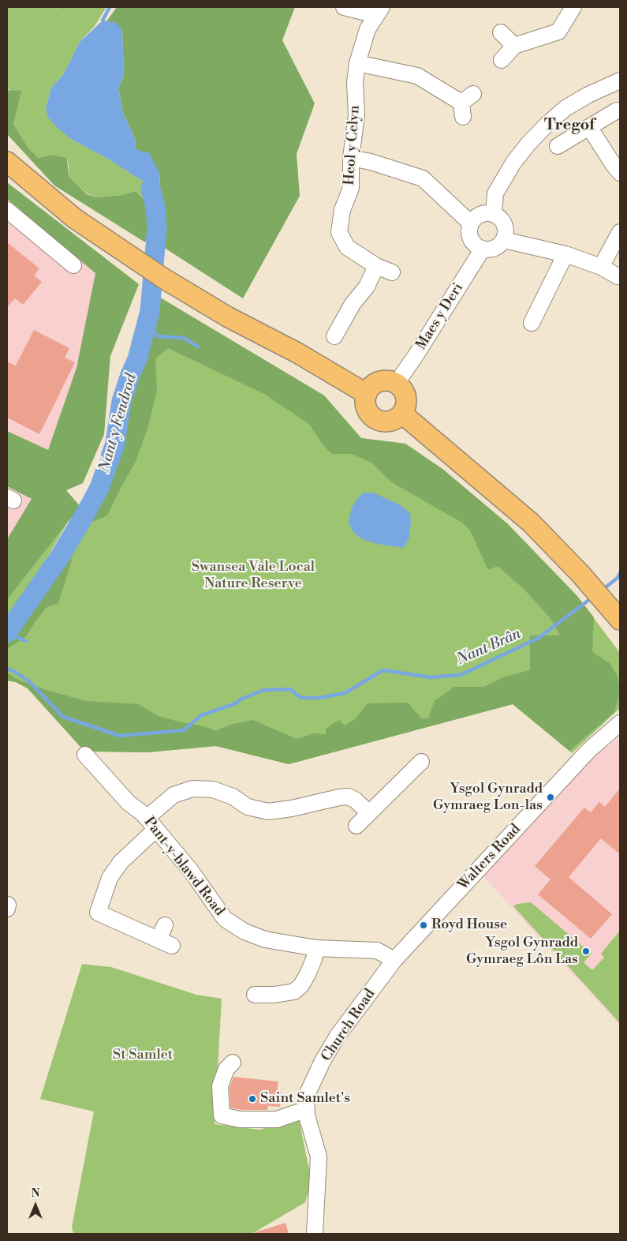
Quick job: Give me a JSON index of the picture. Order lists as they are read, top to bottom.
{
  "streets": {
    "street": [
      "Heol y Celyn",
      "Maes y Deri",
      "Walters Road",
      "Pant-y-blawd Road",
      "Church Road"
    ]
  },
  "crossings": [
    ["Walters Road", "Pant-y-blawd Road"],
    ["Walters Road", "Church Road"],
    ["Pant-y-blawd Road", "Church Road"]
  ],
  "districts": ["Tregof"],
  "water": ["Nant y Fendrod", "Nant Brân"],
  "parks": ["Swansea Vale Local Nature Reserve", "St Samlet"],
  "places": [
    "Ysgol Gynradd Gymraeg Lon-las",
    "Royd House",
    "Ysgol Gynradd Gymraeg Lôn Las",
    "Saint Samlet's"
  ],
  "north": "top"
}
